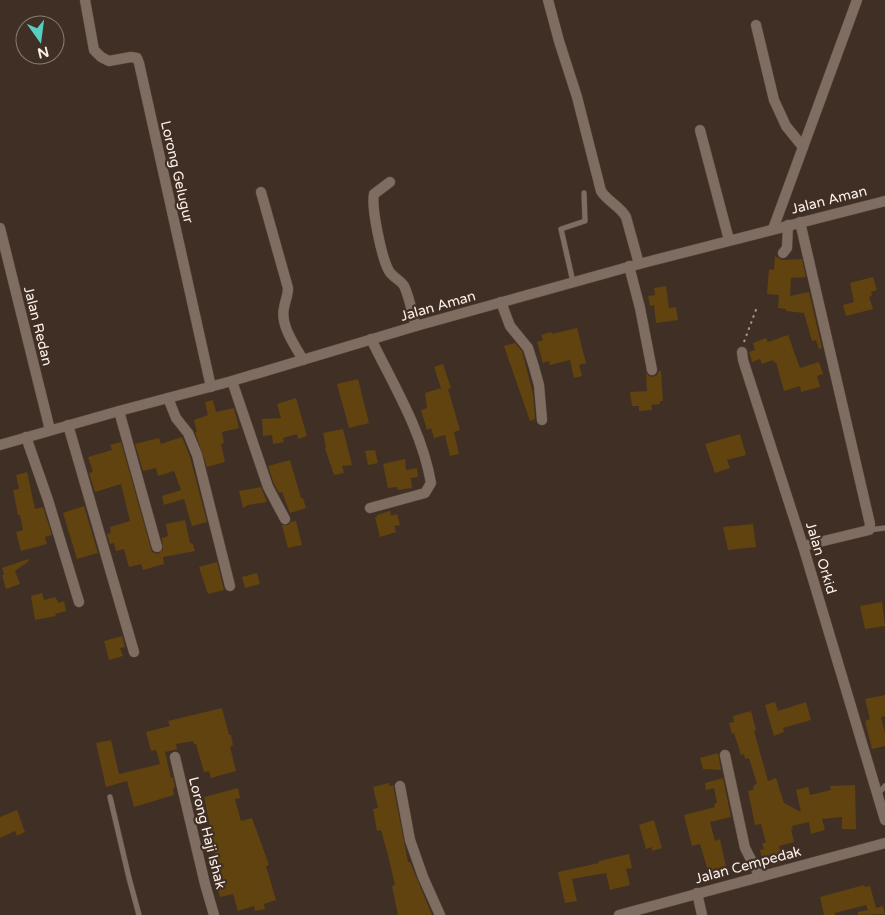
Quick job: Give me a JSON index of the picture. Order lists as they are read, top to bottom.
{
  "streets": {
    "street": [
      "Lorong Gelugur",
      "Jalan Aman",
      "Jalan Redan",
      "Jalan Orkid",
      "Lorong Haji Ishak",
      "Jalan Cempedak"
    ]
  },
  "crossings": [
    ["Lorong Gelugur", "Jalan Aman"],
    ["Jalan Aman", "Jalan Redan"]
  ],
  "north": "bottom"
}
